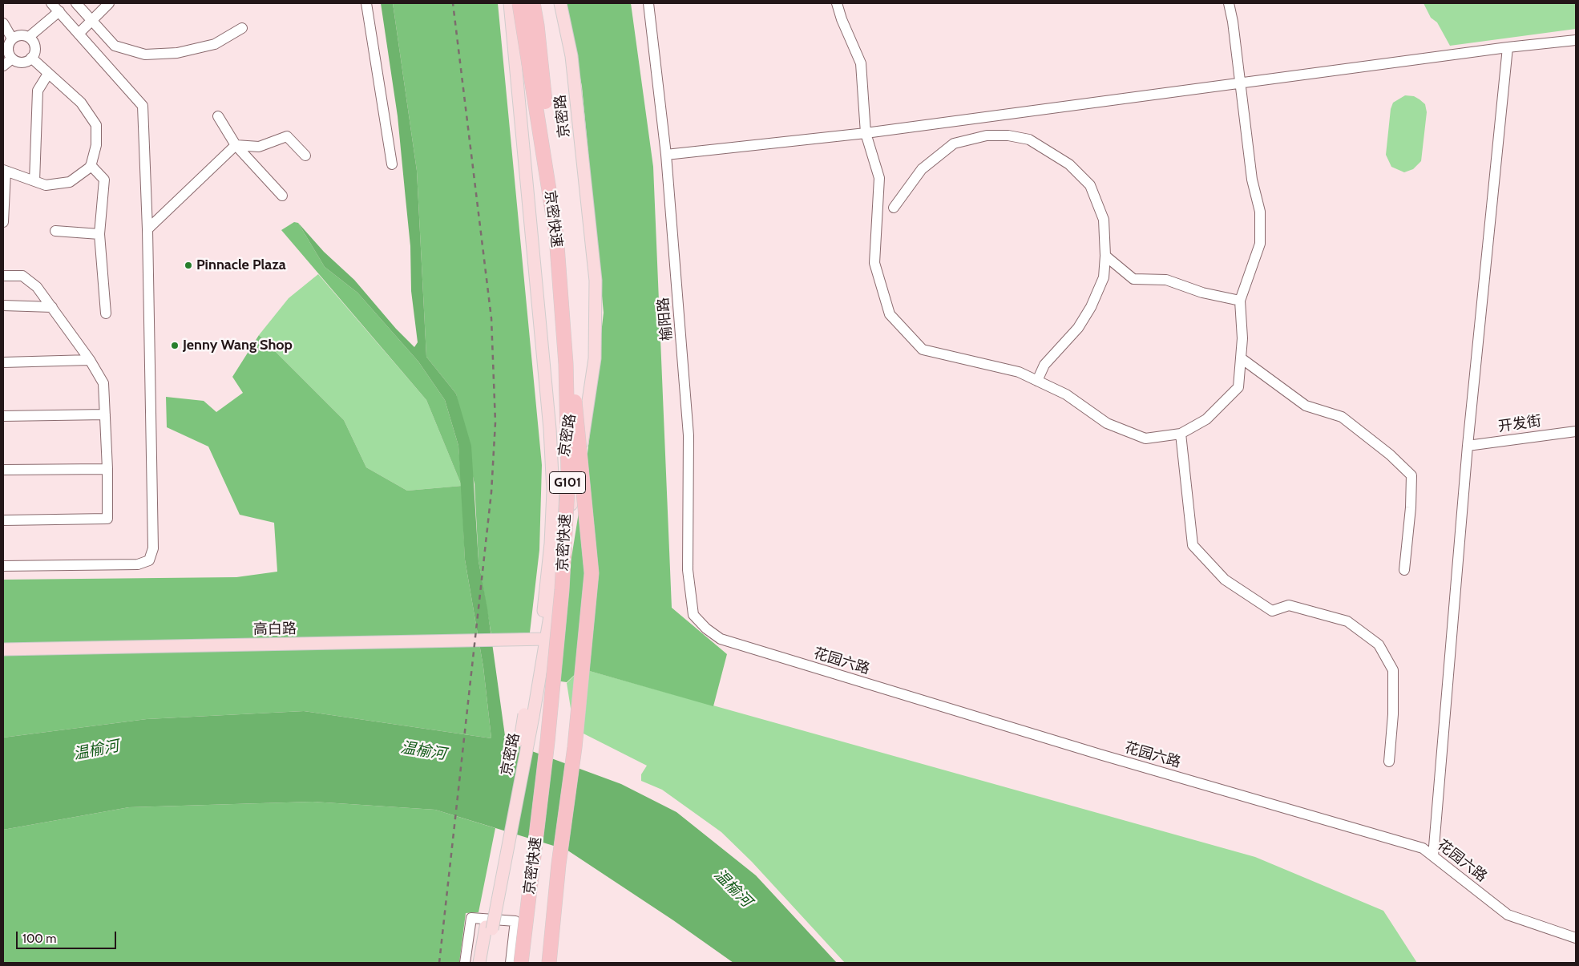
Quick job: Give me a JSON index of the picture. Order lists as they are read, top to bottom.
{
  "streets": {
    "highway": ["京密快速", "G101"],
    "main road": ["京密路", "高白路"],
    "street": ["榆阳路", "开发街", "花园六路"]
  },
  "crossings": [
    ["京密路", "高白路"],
    ["榆阳路", "花园六路"]
  ],
  "water": ["温榆河"],
  "places": ["Pinnacle Plaza", "Jenny Wang Shop"],
  "scale_bar": "100 m"
}
